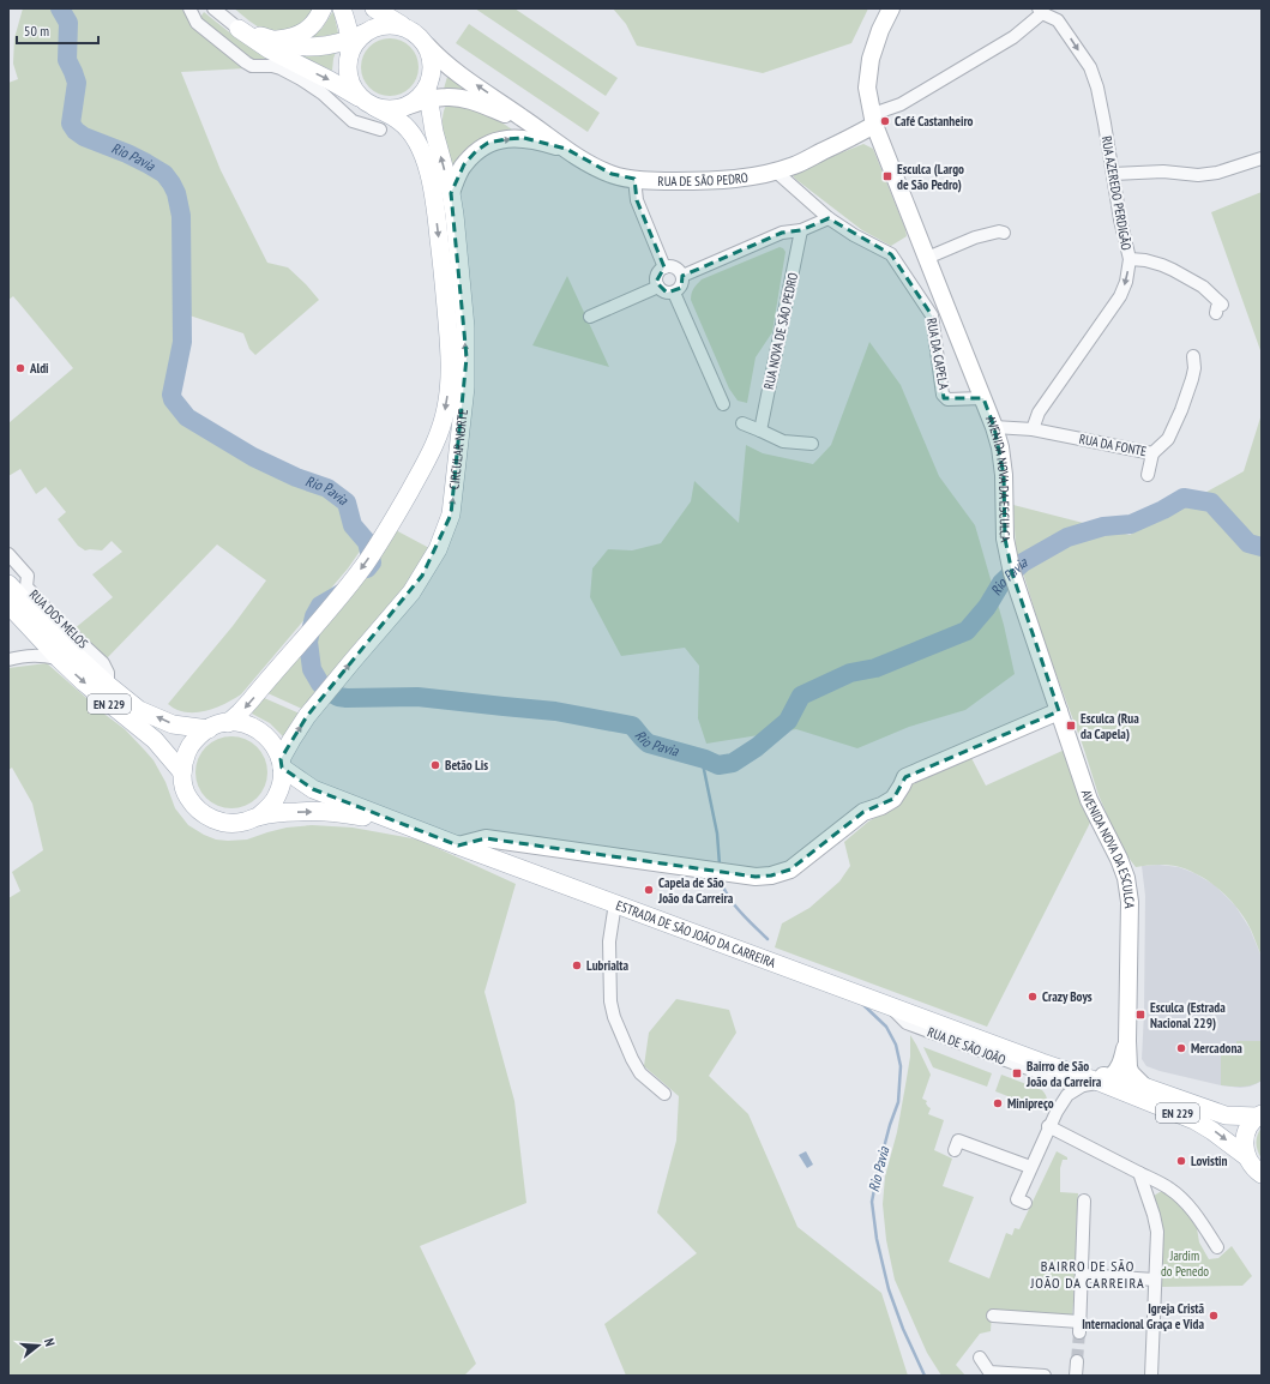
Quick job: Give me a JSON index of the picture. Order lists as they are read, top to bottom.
{
  "streets": {
    "main road": ["CIRCULAR NORTE", "EN 229", "ESTRADA DE SÃO JOÃO DA CARREIRA"],
    "street": [
      "RUA DE SÃO PEDRO",
      "RUA AZEREDO PERDIGÃO",
      "RUA NOVA DE SÃO PEDRO",
      "RUA DA CAPELA",
      "RUA DA FONTE",
      "AVENIDA NOVA DA ESCULCA",
      "RUA DOS MELOS",
      "RUA DE SÃO JOÃO"
    ]
  },
  "crossings": [
    ["RUA DE SÃO PEDRO", "RUA AZEREDO PERDIGÃO"],
    ["RUA DE SÃO PEDRO", "RUA DA CAPELA"],
    ["RUA DE SÃO PEDRO", "AVENIDA NOVA DA ESCULCA"],
    ["RUA AZEREDO PERDIGÃO", "RUA DA FONTE"],
    ["RUA DA CAPELA", "AVENIDA NOVA DA ESCULCA"],
    ["RUA DA FONTE", "AVENIDA NOVA DA ESCULCA"],
    ["CIRCULAR NORTE", "EN 229"],
    ["AVENIDA NOVA DA ESCULCA", "ESTRADA DE SÃO JOÃO DA CARREIRA"],
    ["AVENIDA NOVA DA ESCULCA", "RUA DE SÃO JOÃO"],
    ["RUA DOS MELOS", "EN 229"],
    ["EN 229", "ESTRADA DE SÃO JOÃO DA CARREIRA"],
    ["ESTRADA DE SÃO JOÃO DA CARREIRA", "RUA DE SÃO JOÃO"]
  ],
  "one_way": ["RUA AZEREDO PERDIGÃO"],
  "districts": ["BAIRRO DE SÃO JOÃO DA CARREIRA"],
  "water": ["Rio Pavia"],
  "parks": ["Jardim do Penedo"],
  "places": {
    "other": [
      "Café Castanheiro",
      "Aldi",
      "Betão Lis",
      "Capela de São João da Carreira",
      "Lubrialta",
      "Crazy Boys",
      "Mercadona",
      "Minipreço",
      "Lovistin",
      "Igreja Cristã Internacional Graça e Vida"
    ],
    "transit": [
      "Esculca (Largo de São Pedro)",
      "Esculca (Rua da Capela)",
      "Esculca (Estrada Nacional 229)",
      "Bairro de São João da Carreira"
    ]
  },
  "scale_bar": "50 m",
  "north": "right"
}
